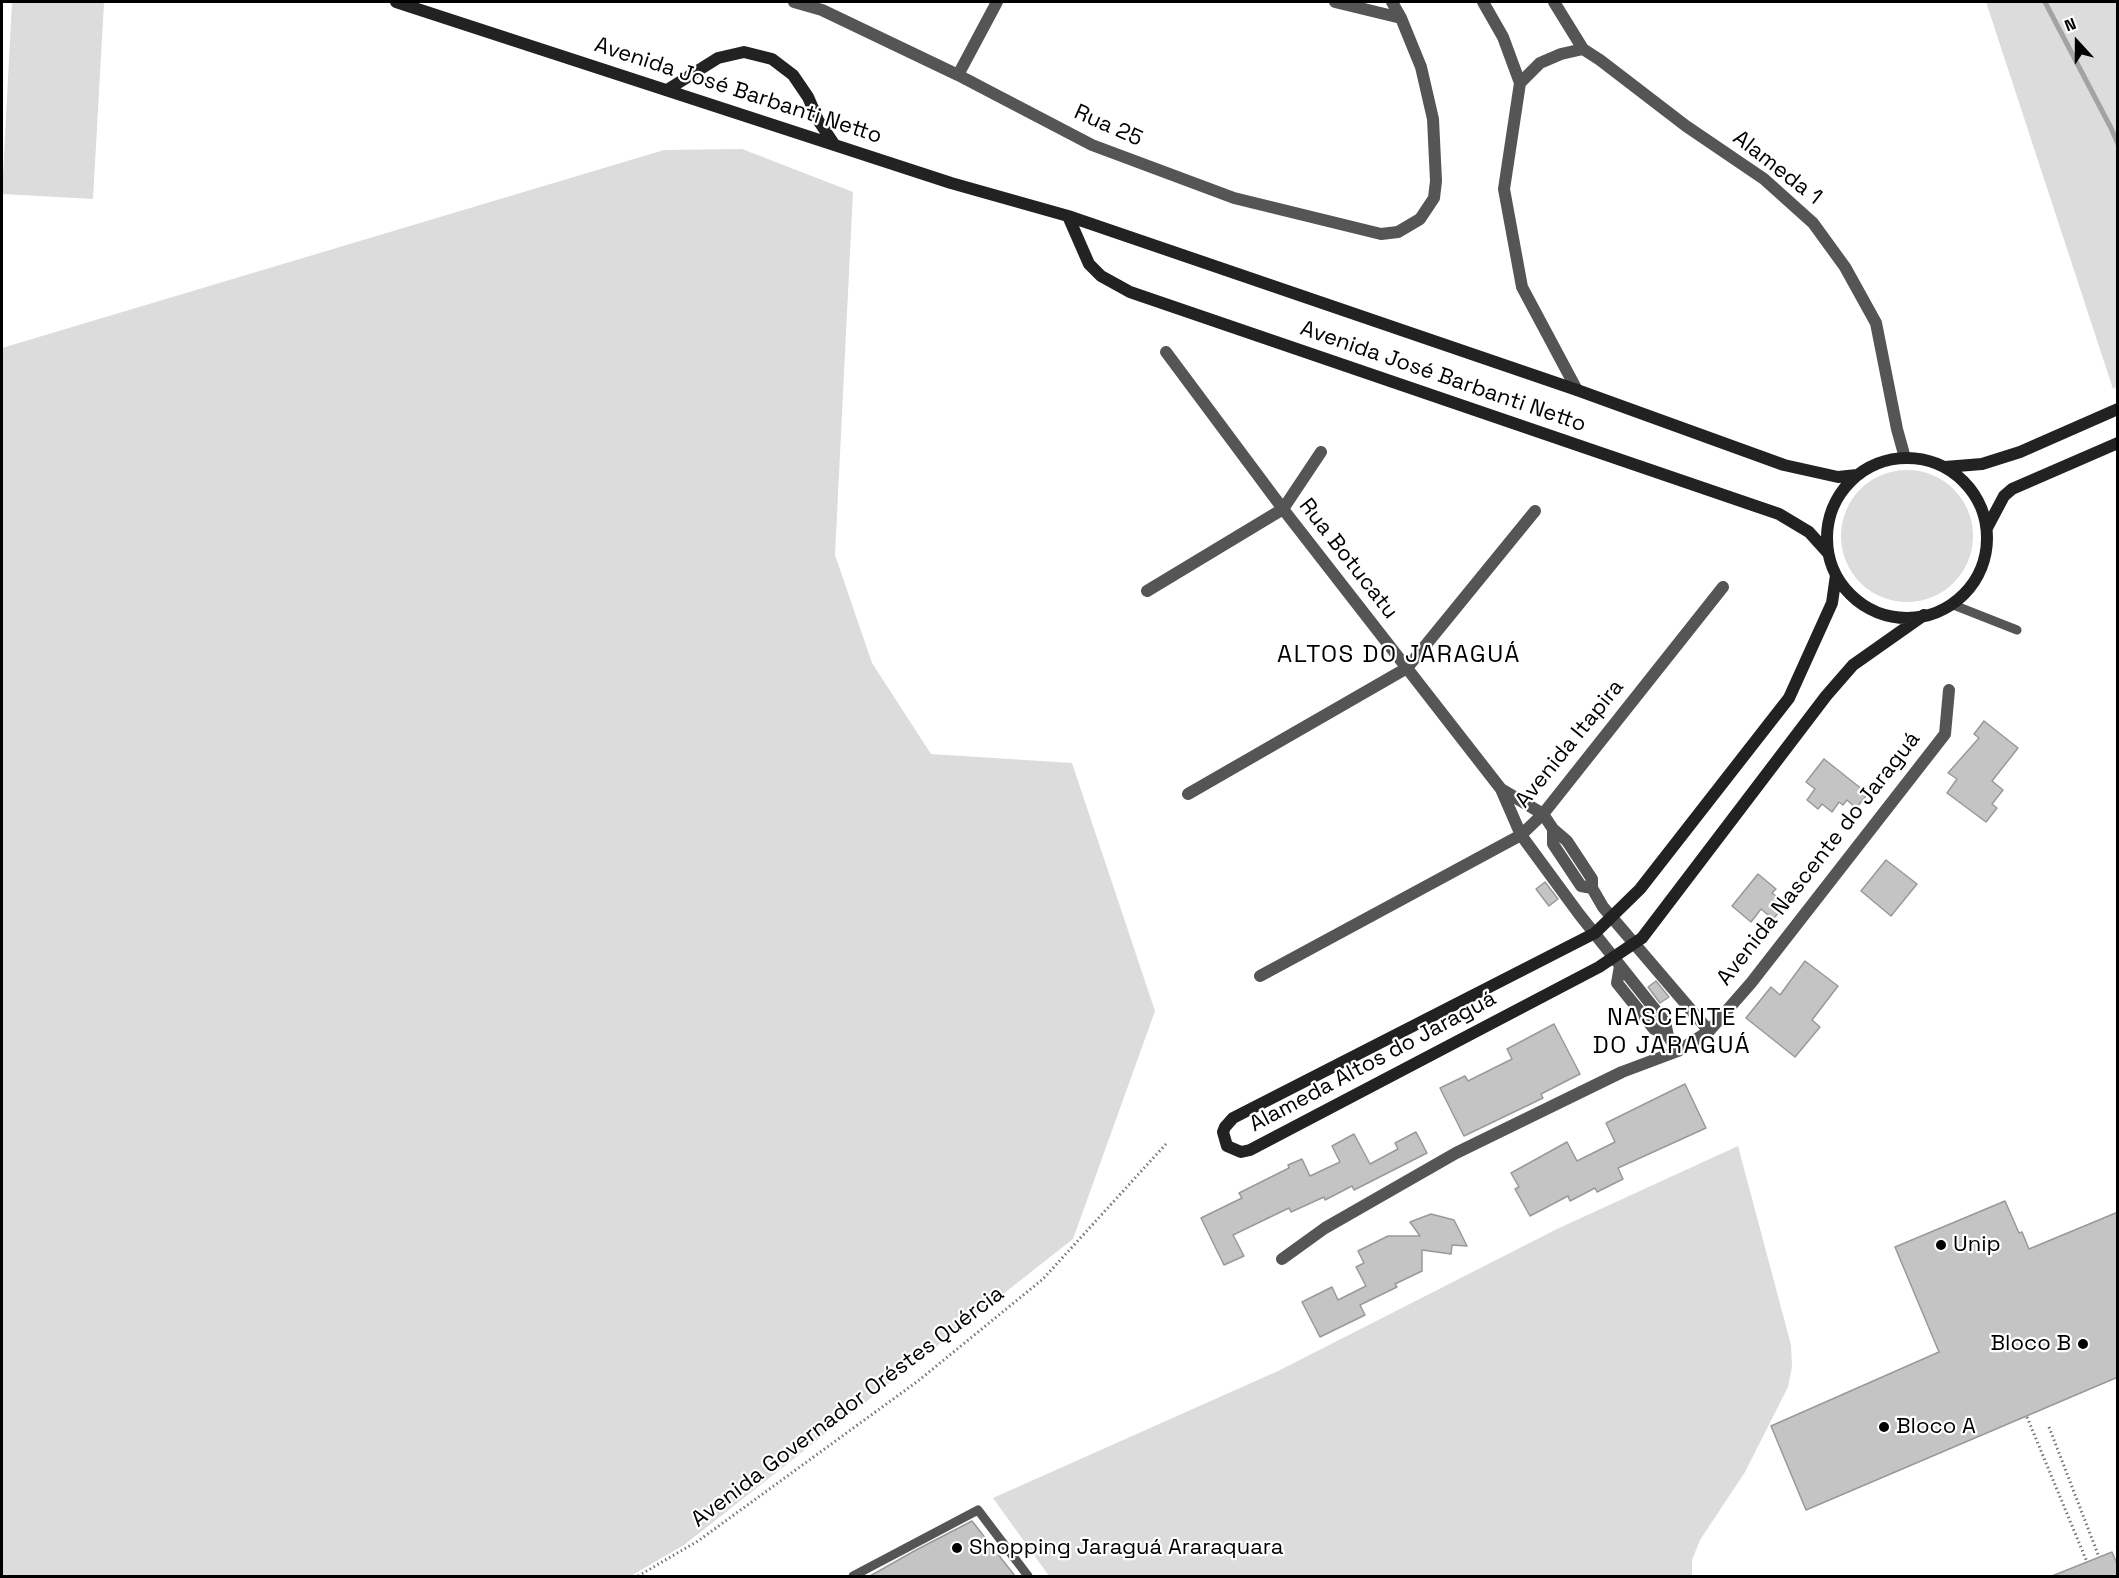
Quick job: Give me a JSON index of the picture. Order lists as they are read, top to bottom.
{
  "streets": {
    "street": [
      "Avenida José Barbanti Netto",
      "Rua 25",
      "Alameda 1",
      "Rua Botucatu",
      "Avenida Itapira",
      "Avenida Nascente do Jaraguá",
      "Alameda Altos do Jaraguá"
    ],
    "path": ["Avenida Governador Oréstes Quércia"]
  },
  "crossings": [
    ["Avenida José Barbanti Netto", "Alameda 1"],
    ["Avenida José Barbanti Netto", "Alameda Altos do Jaraguá"],
    ["Alameda 1", "Alameda Altos do Jaraguá"],
    ["Rua Botucatu", "Avenida Itapira"],
    ["Rua Botucatu", "Alameda Altos do Jaraguá"]
  ],
  "districts": ["ALTOS DO JARAGUÁ", "NASCENTE DO JARAGUÁ"],
  "places": [
    "Unip",
    "Bloco B",
    "Bloco A",
    "Shopping Jaraguá Araraquara"
  ],
  "north": "top"
}
